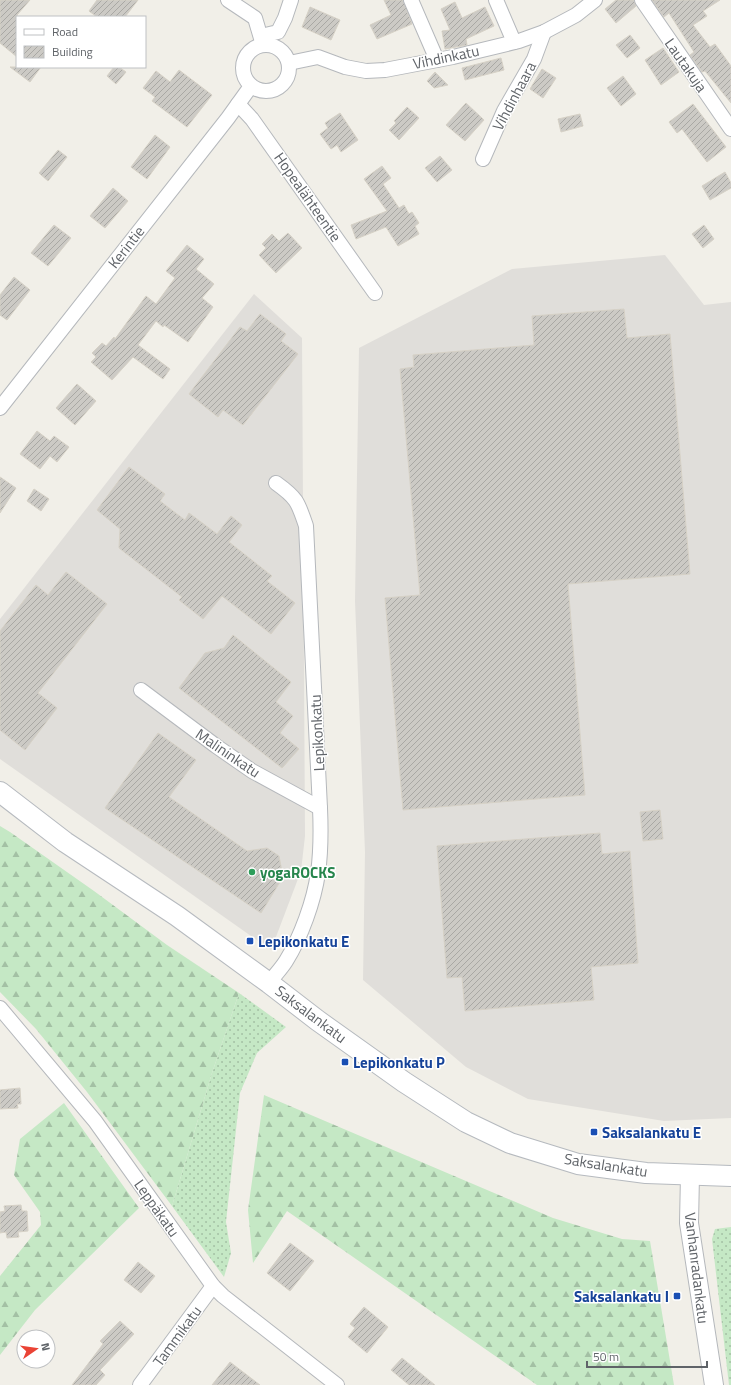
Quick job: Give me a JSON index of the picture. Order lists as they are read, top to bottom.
{
  "streets": {
    "main road": ["Saksalankatu"],
    "street": [
      "Vihdinkatu",
      "Lautakuja",
      "Vihdinhaara",
      "Hopealähteentie",
      "Kerintie",
      "Lepikonkatu",
      "Malininkatu",
      "Leppäkatu",
      "Vanhanradankatu",
      "Tammikatu"
    ]
  },
  "crossings": [
    ["Vihdinkatu", "Vihdinhaara"],
    ["Vihdinkatu", "Kerintie"],
    ["Hopealähteentie", "Kerintie"],
    ["Lepikonkatu", "Malininkatu"],
    ["Lepikonkatu", "Saksalankatu"],
    ["Saksalankatu", "Vanhanradankatu"],
    ["Leppäkatu", "Tammikatu"]
  ],
  "places": {
    "other": ["yogaROCKS"],
    "transit": [
      "Lepikonkatu E",
      "Lepikonkatu P",
      "Saksalankatu E",
      "Saksalankatu I"
    ]
  },
  "legend": ["Road", "Building"],
  "scale_bar": "50 m",
  "north": "right"
}
